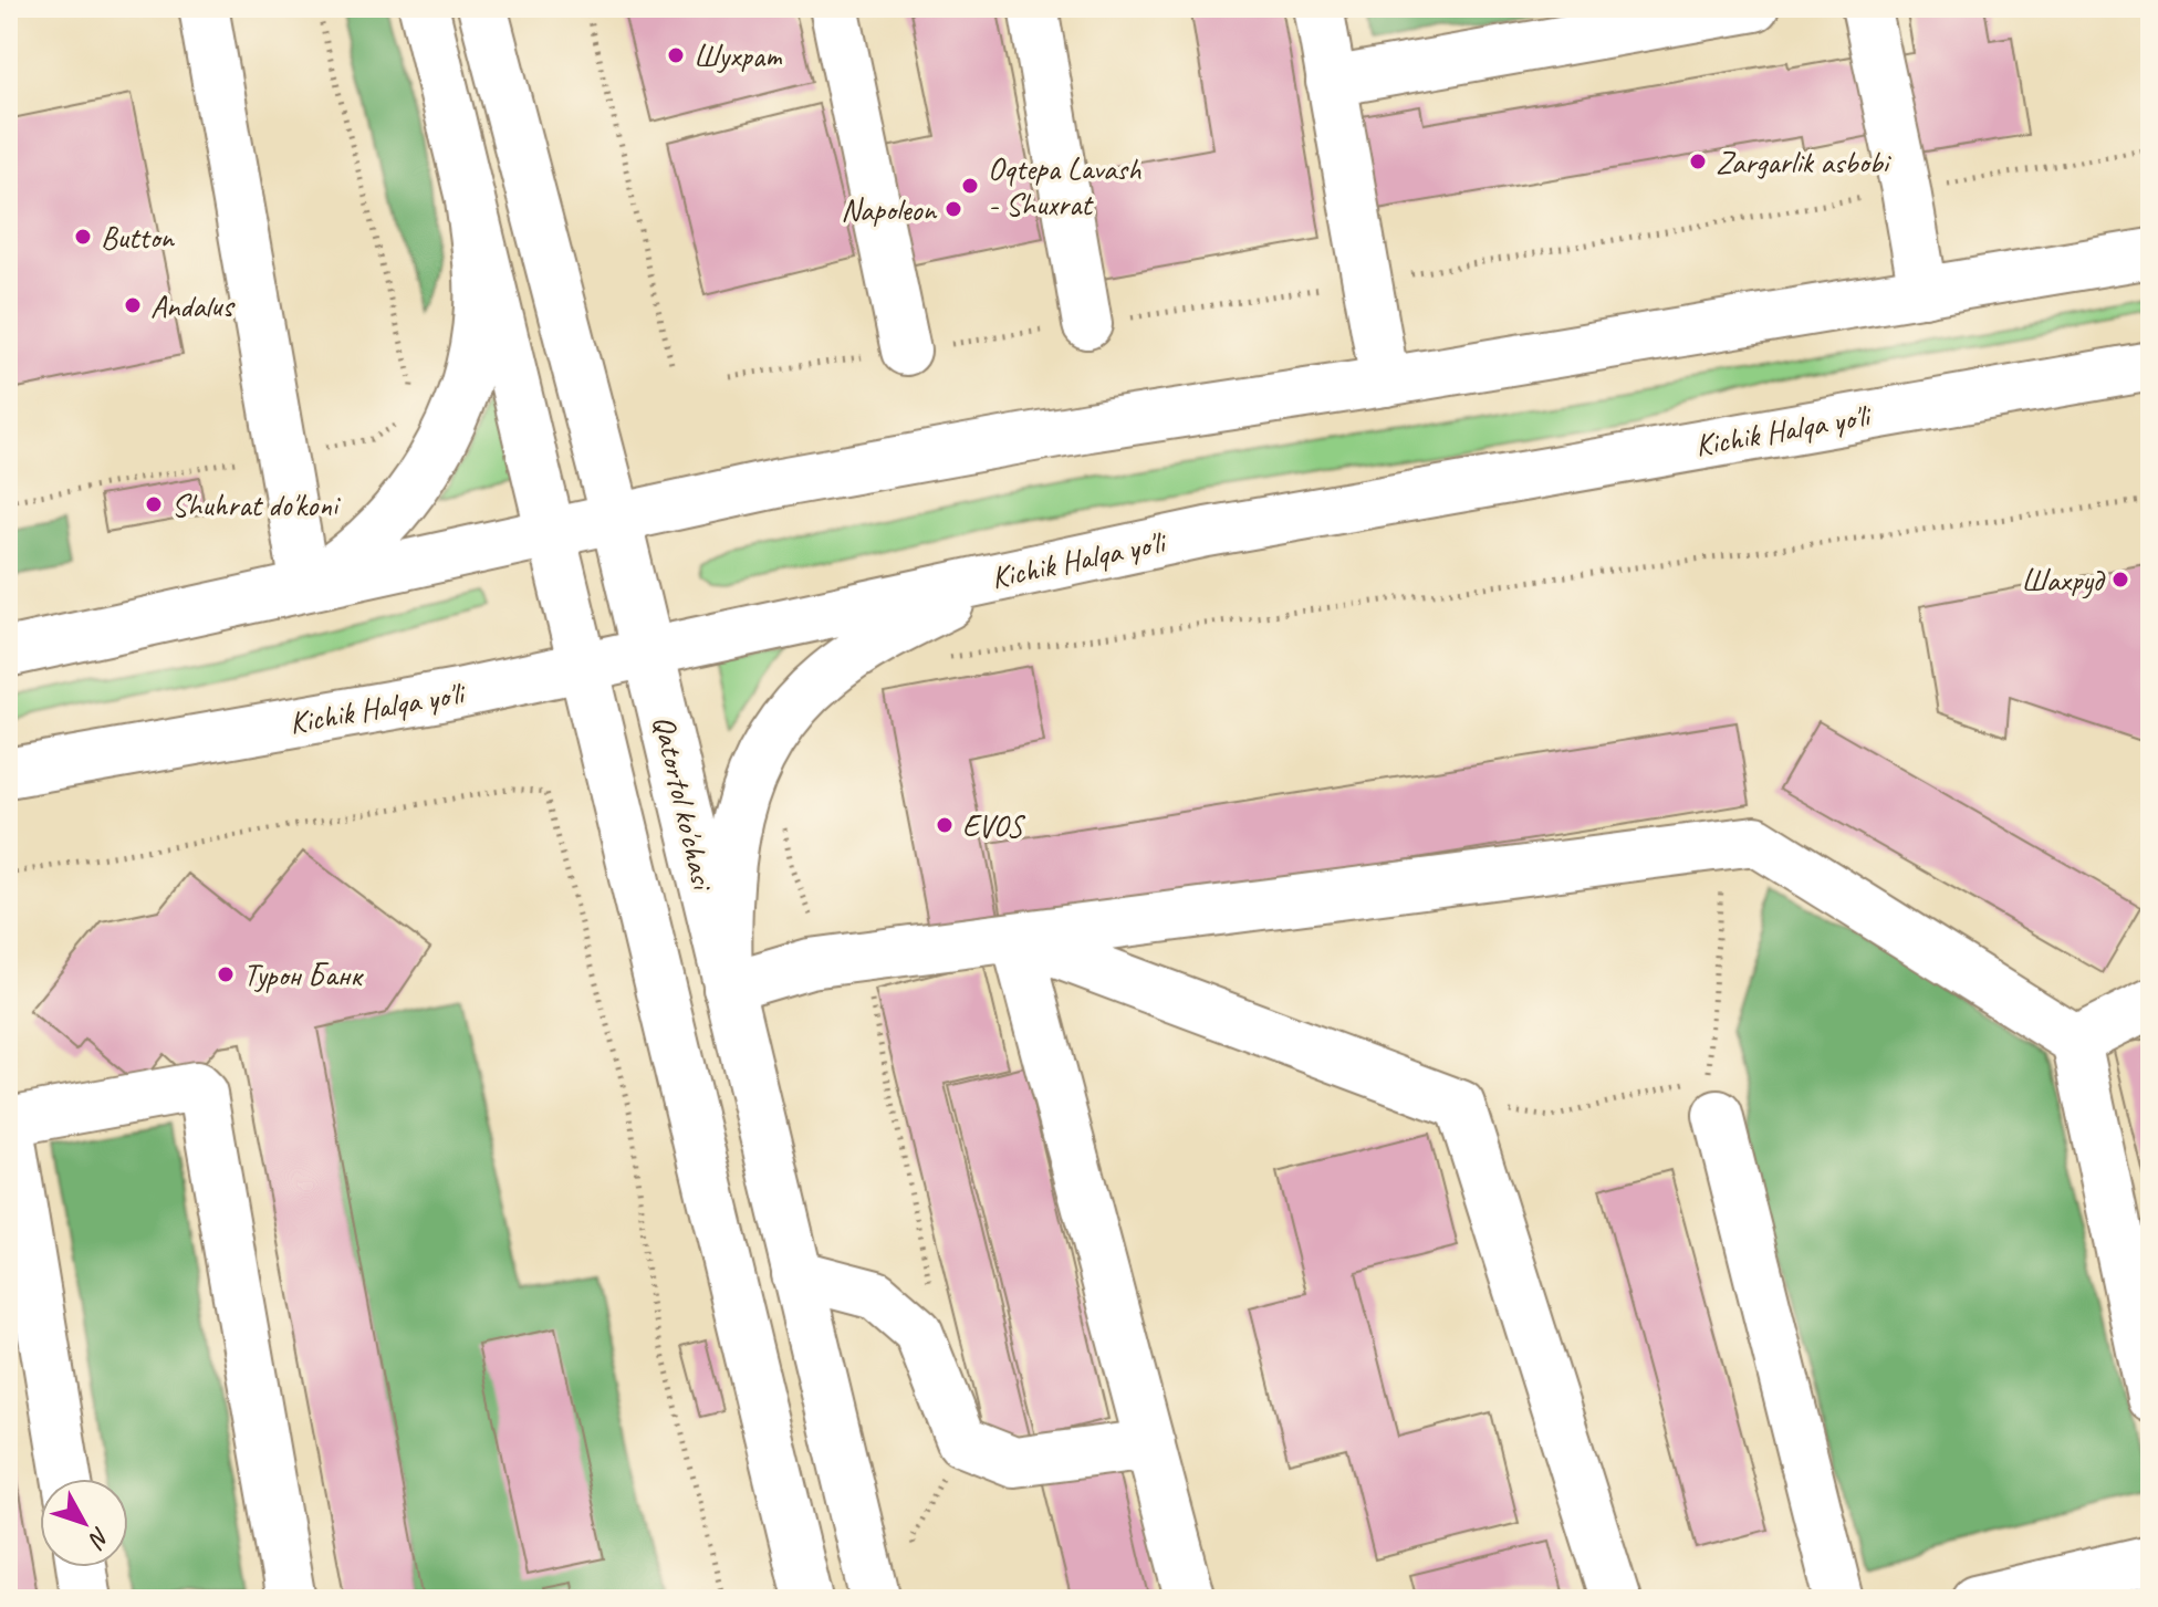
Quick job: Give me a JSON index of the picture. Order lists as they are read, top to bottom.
{
  "streets": {
    "main road": ["Kichik Halqa yo'li", "Qatortol ko'chasi"]
  },
  "crossings": [
    ["Kichik Halqa yo'li", "Qatortol ko'chasi"]
  ],
  "places": [
    "Шухрат",
    "Zargarlik asbobi",
    "Oqtepa Lavash - Shuxrat",
    "Napoleon",
    "Button",
    "Andalus",
    "Shuhrat do'koni",
    "Шахруд",
    "EVOS",
    "Турон Банк"
  ],
  "north": "bottom right"
}
